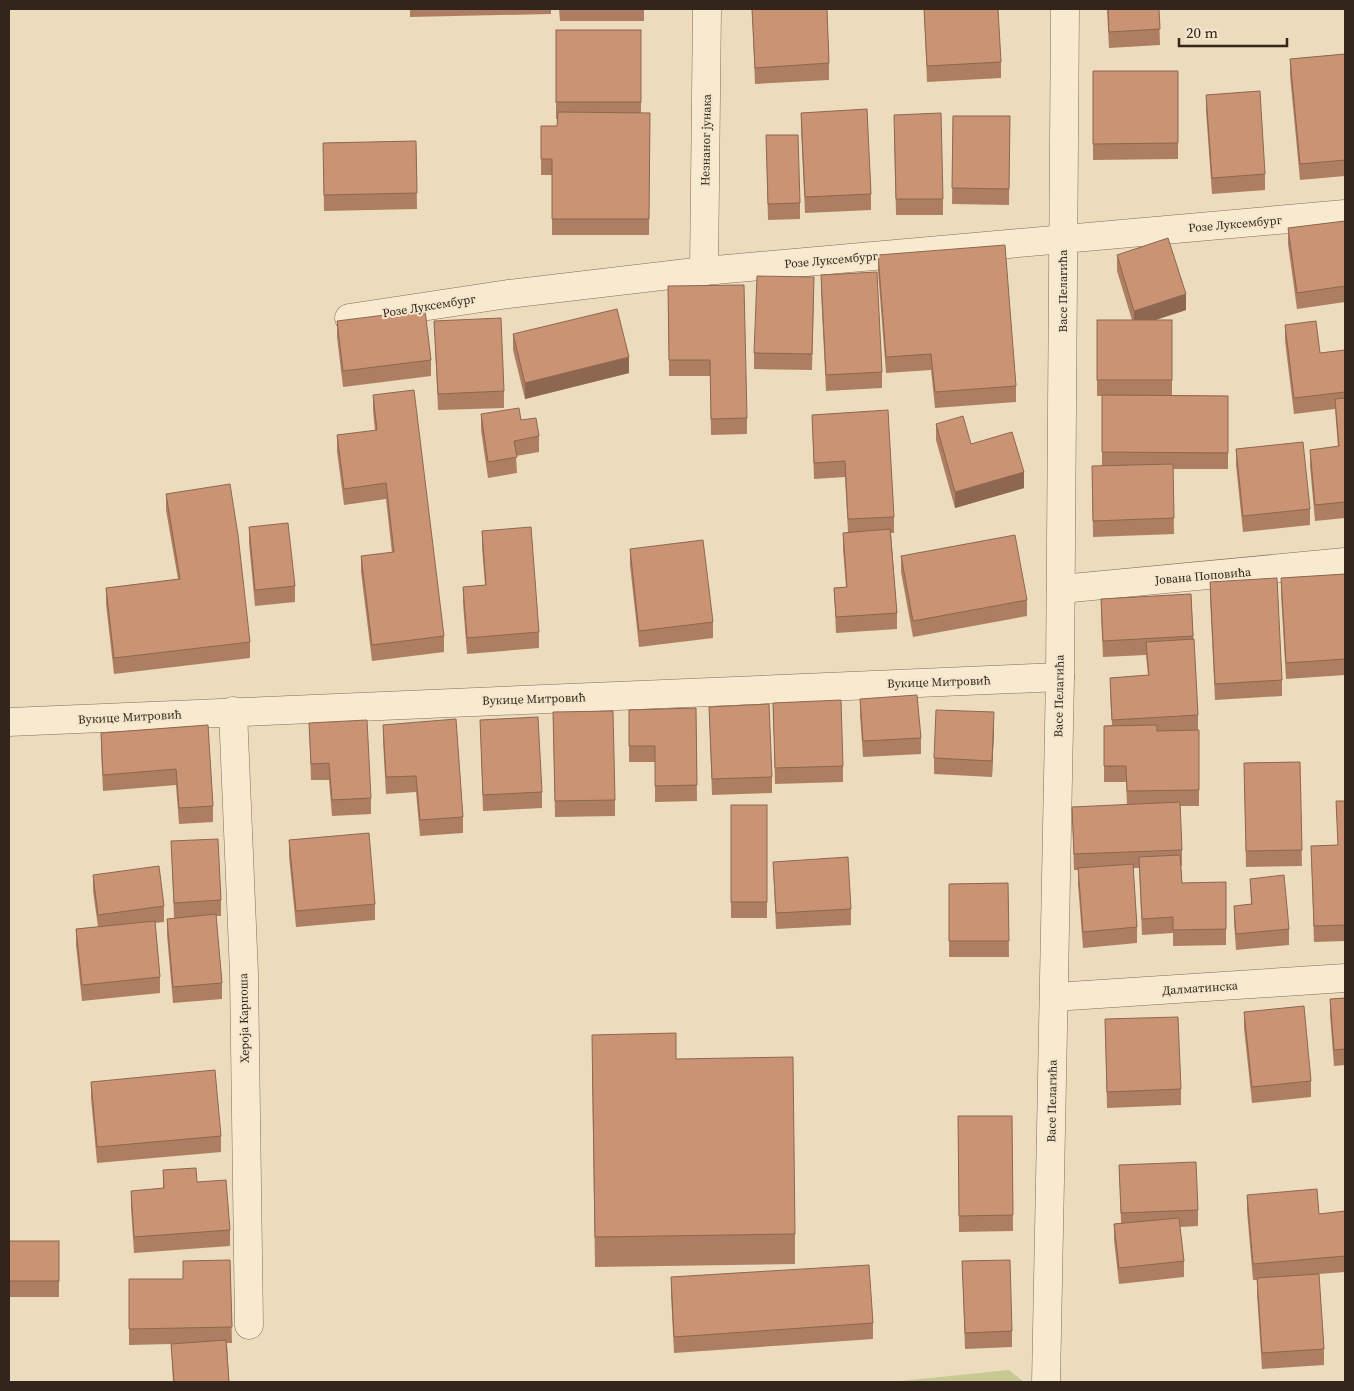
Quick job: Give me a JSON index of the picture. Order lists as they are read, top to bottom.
{
  "streets": {
    "street": [
      "Незнаног јунака",
      "Розе Луксембург",
      "Васе Пелагића",
      "Јована Поповића",
      "Вукице Митровић",
      "Далматинска",
      "Хероја Карпоша"
    ]
  },
  "crossings": [
    ["Незнаног јунака", "Розе Луксембург"],
    ["Розе Луксембург", "Васе Пелагића"],
    ["Васе Пелагића", "Јована Поповића"],
    ["Васе Пелагића", "Вукице Митровић"],
    ["Васе Пелагића", "Далматинска"],
    ["Вукице Митровић", "Хероја Карпоша"]
  ],
  "scale_bar": "20 m"
}
